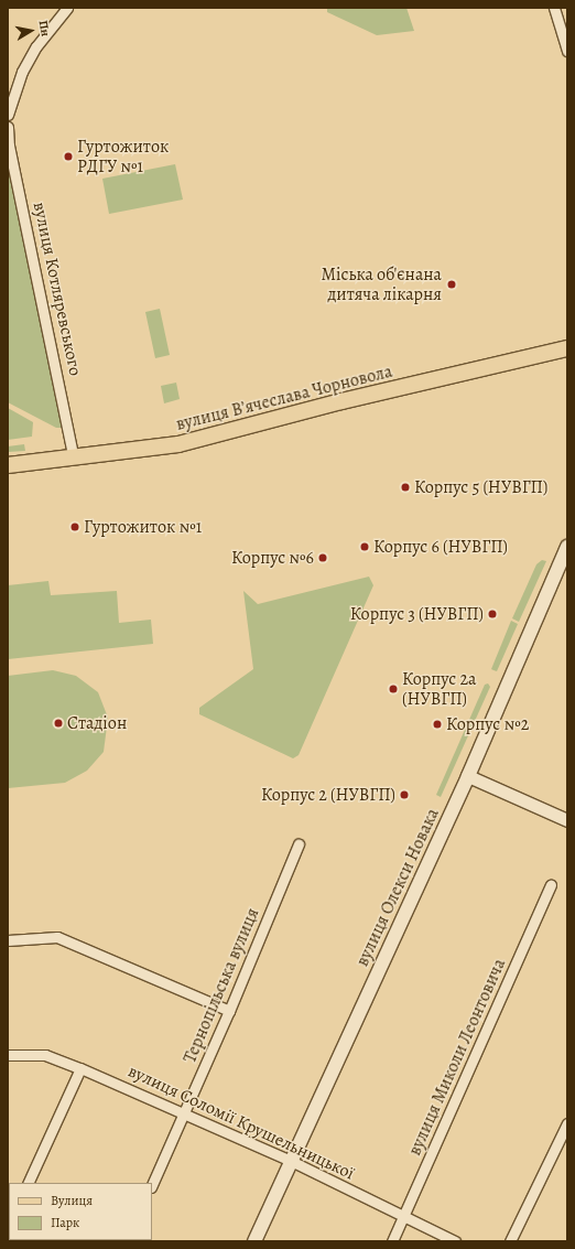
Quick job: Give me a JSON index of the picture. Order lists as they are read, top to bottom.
{
  "streets": {
    "main road": ["вулиця Вʼячеслава Чорновола", "вулиця Олекси Новака"],
    "street": [
      "вулиця Котляревського",
      "Тернопільська вулиця",
      "вулиця Миколи Леонтовича",
      "вулиця Соломії Крушельницької"
    ]
  },
  "crossings": [
    ["вулиця Котляревського", "вулиця Вʼячеслава Чорновола"],
    ["вулиця Олекси Новака", "вулиця Соломії Крушельницької"],
    ["Тернопільська вулиця", "вулиця Соломії Крушельницької"],
    ["вулиця Миколи Леонтовича", "вулиця Соломії Крушельницької"]
  ],
  "places": [
    "Гуртожиток РДГУ №1",
    "Міська об'єнана дитяча лікарня",
    "Корпус 5 (НУВГП)",
    "Гуртожиток №1",
    "Корпус 6 (НУВГП)",
    "Корпус №6",
    "Корпус 3 (НУВГП)",
    "Корпус 2а (НУВГП)",
    "Стадіон",
    "Корпус №2",
    "Корпус 2 (НУВГП)"
  ],
  "legend": ["Вулиця", "Парк"],
  "north": "right"
}
